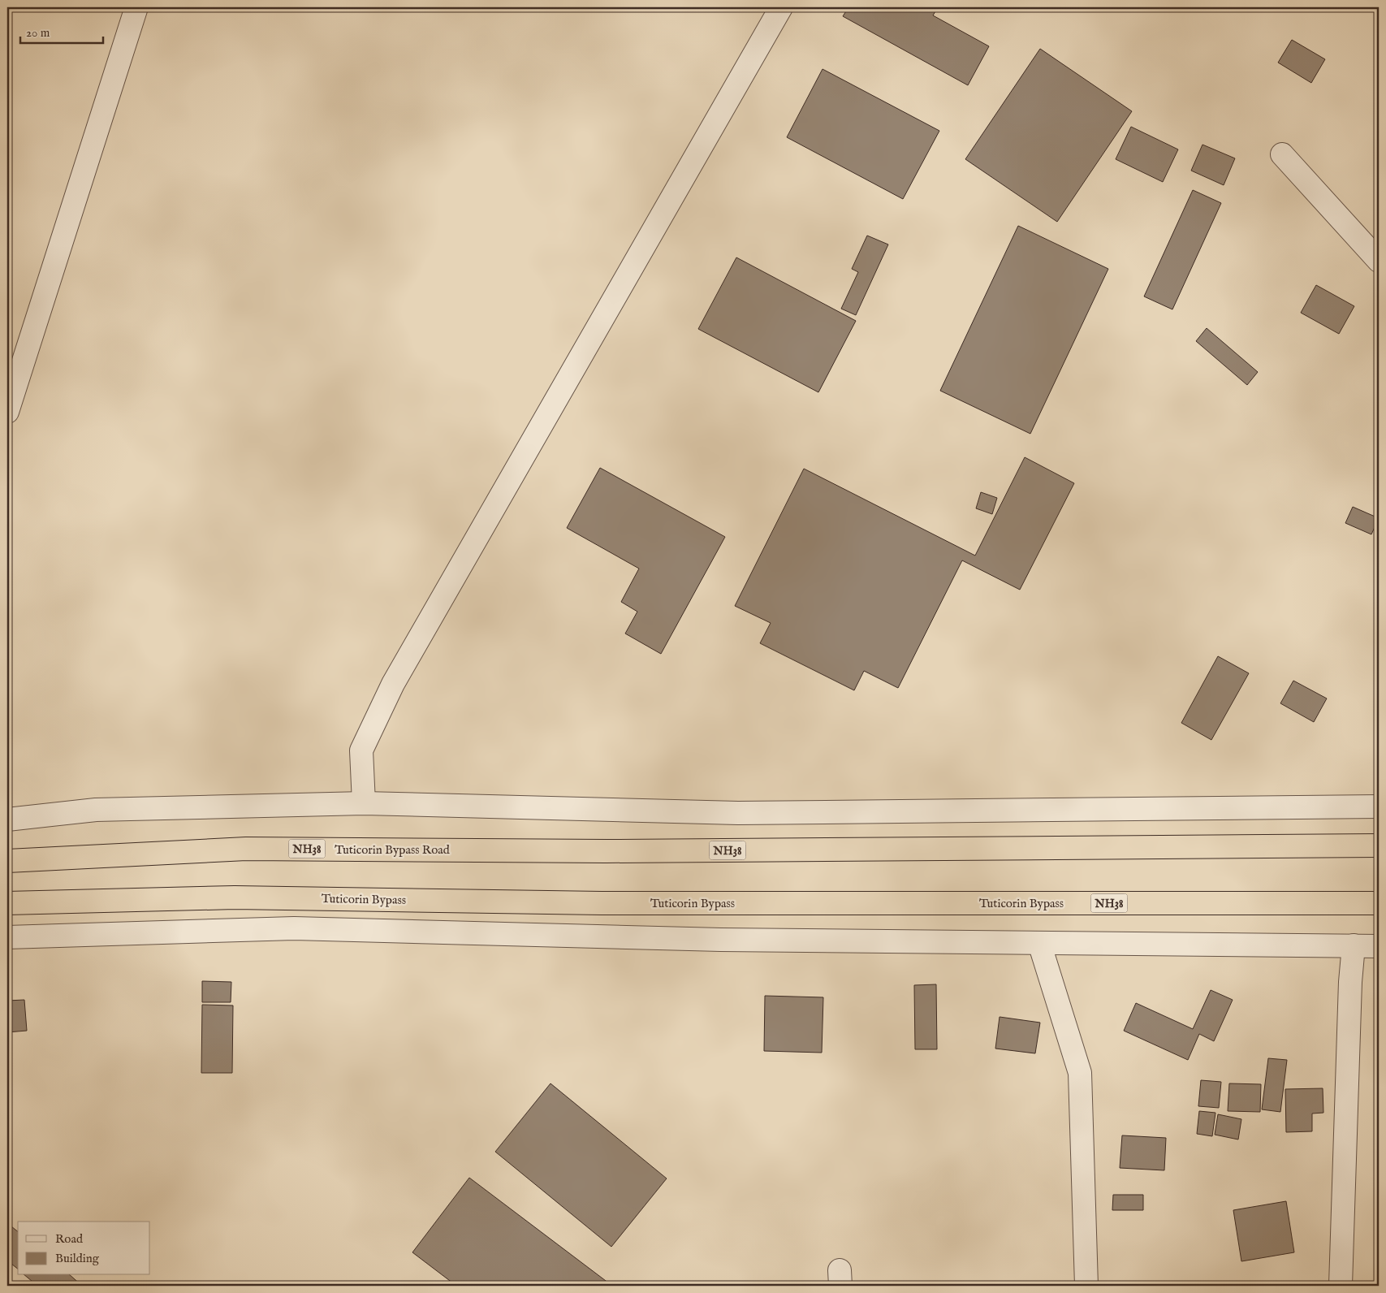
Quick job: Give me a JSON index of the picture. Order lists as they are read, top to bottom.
{
  "streets": {
    "highway": ["NH38", "Tuticorin Bypass Road", "Tuticorin Bypass"]
  },
  "legend": ["Road", "Building"],
  "scale_bar": "20 m"
}
